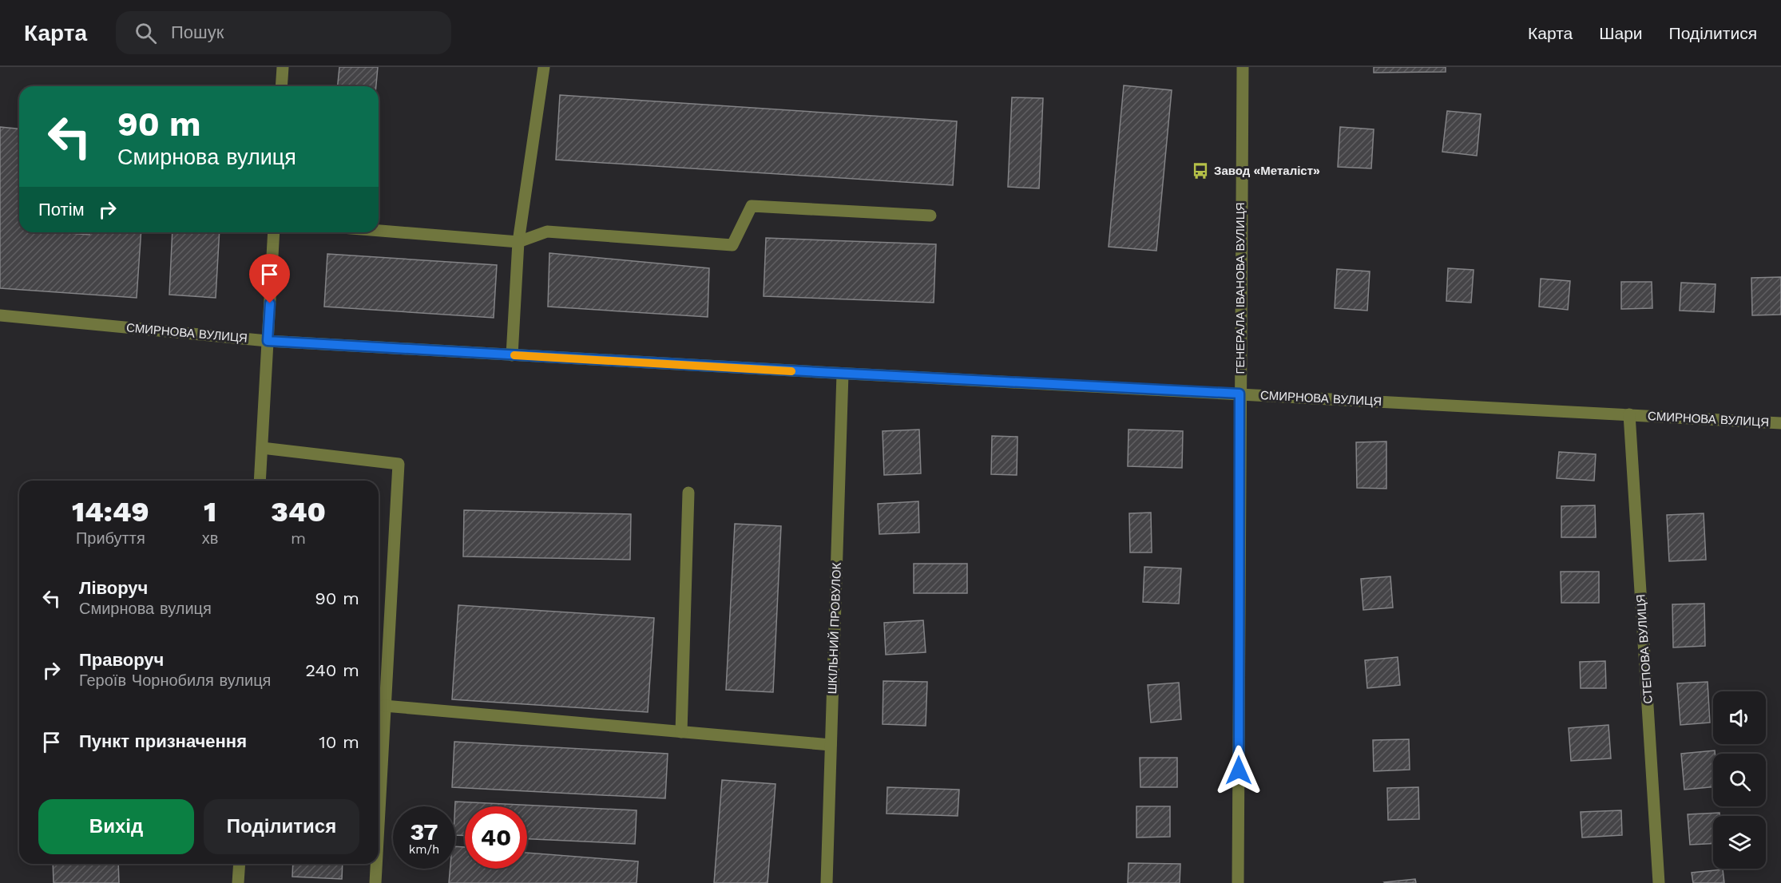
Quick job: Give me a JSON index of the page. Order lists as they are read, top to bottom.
{
  "streets": {
    "street": [
      "ГЕНЕРАЛА ІВАНОВА ВУЛИЦЯ",
      "СМИРНОВА ВУЛИЦЯ",
      "ШКІЛЬНИЙ ПРОВУЛОК",
      "СТЕПОВА ВУЛИЦЯ"
    ]
  },
  "crossings": [
    ["ГЕНЕРАЛА ІВАНОВА ВУЛИЦЯ", "СМИРНОВА ВУЛИЦЯ"],
    ["СМИРНОВА ВУЛИЦЯ", "ШКІЛЬНИЙ ПРОВУЛОК"],
    ["СМИРНОВА ВУЛИЦЯ", "СТЕПОВА ВУЛИЦЯ"]
  ],
  "places": {
    "bus stop": ["Завод «Металіст»"]
  },
  "page": {
    "header": "Карта",
    "search": "Пошук",
    "nav": ["Карта", "Шари", "Поділитися"],
    "turn": ["90 m", "Смирнова вулиця"],
    "then": "Потім",
    "eta": [
      "14:49",
      "Прибуття",
      "1",
      "хв",
      "340",
      "m"
    ],
    "list": [
      {
        "name": "Ліворуч",
        "note": "Смирнова вулиця",
        "value": "90 m"
      },
      {
        "name": "Праворуч",
        "note": "Героїв Чорнобиля вулиця",
        "value": "240 m"
      },
      {
        "name": "Пункт призначення",
        "value": "10 m"
      }
    ],
    "buttons": ["Вихід", "Поділитися"],
    "speed": "37 km/h",
    "limit": "40"
  }
}
